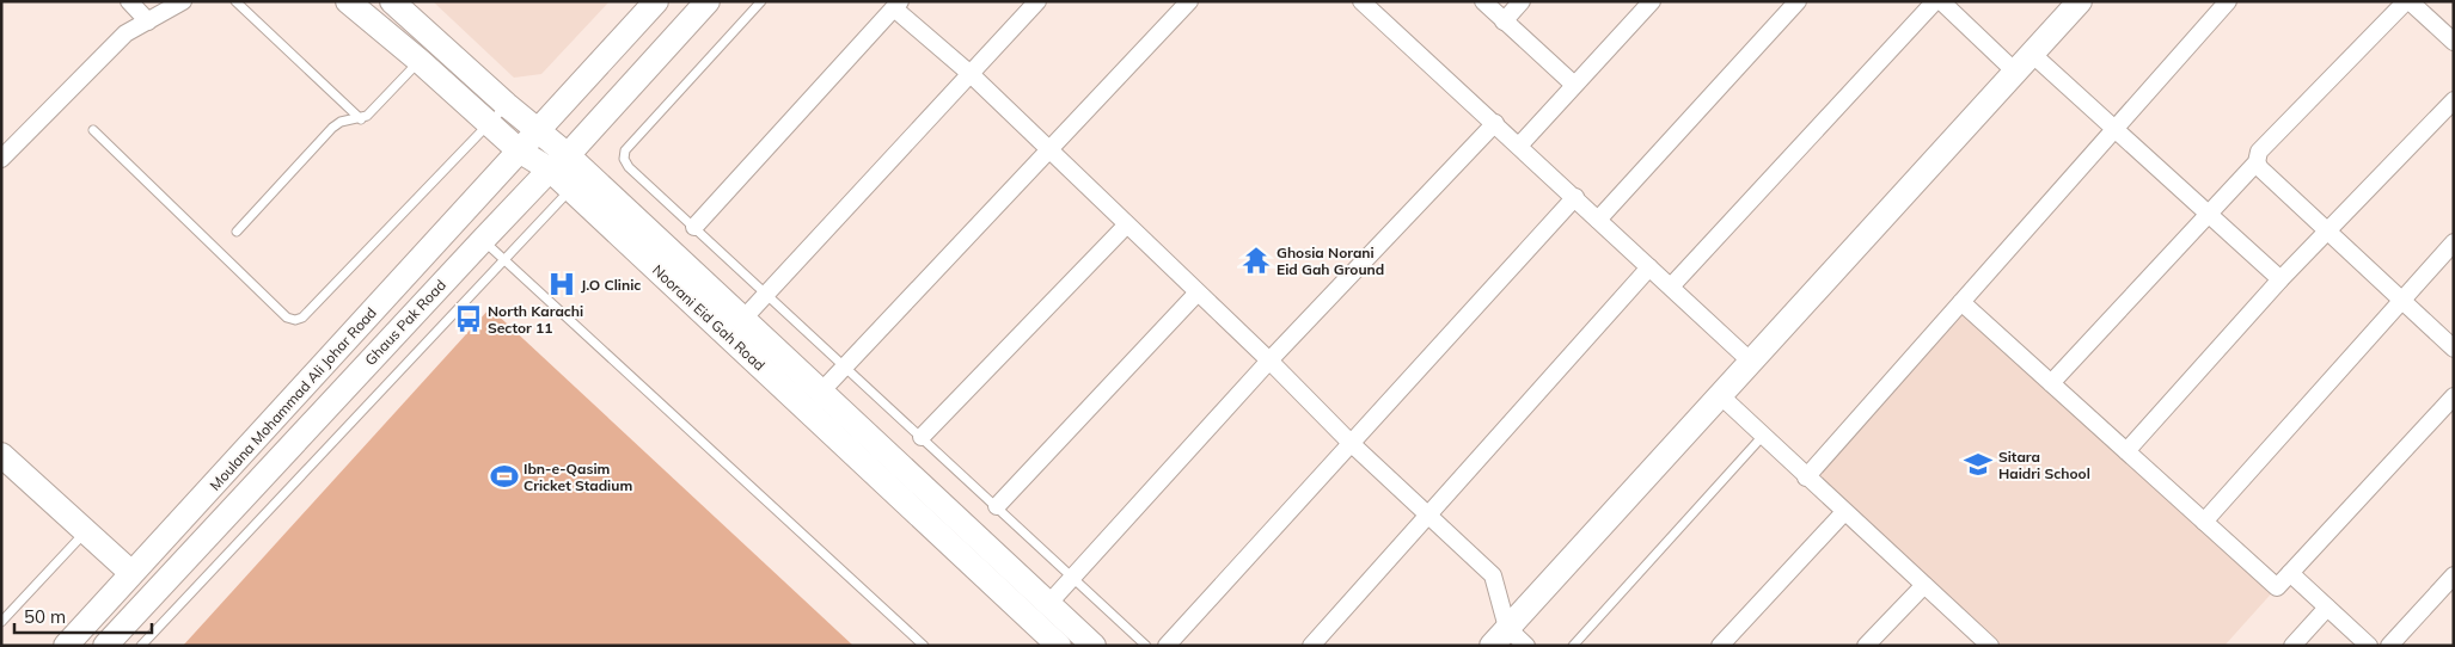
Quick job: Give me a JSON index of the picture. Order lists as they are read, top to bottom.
{
  "streets": {
    "main road": ["Noorani Eid Gah Road", "Ghaus Pak Road", "Moulana Mohammad Ali Johar Road"]
  },
  "crossings": [
    ["Noorani Eid Gah Road", "Ghaus Pak Road"],
    ["Noorani Eid Gah Road", "Moulana Mohammad Ali Johar Road"]
  ],
  "places": {
    "temple": ["Ghosia Norani Eid Gah Ground"],
    "hospital": ["J.O Clinic"],
    "bus stop": ["North Karachi Sector 11"],
    "school or university": ["Sitara Haidri School"],
    "sports": ["Ibn-e-Qasim Cricket Stadium"]
  },
  "scale_bar": "50 m"
}
